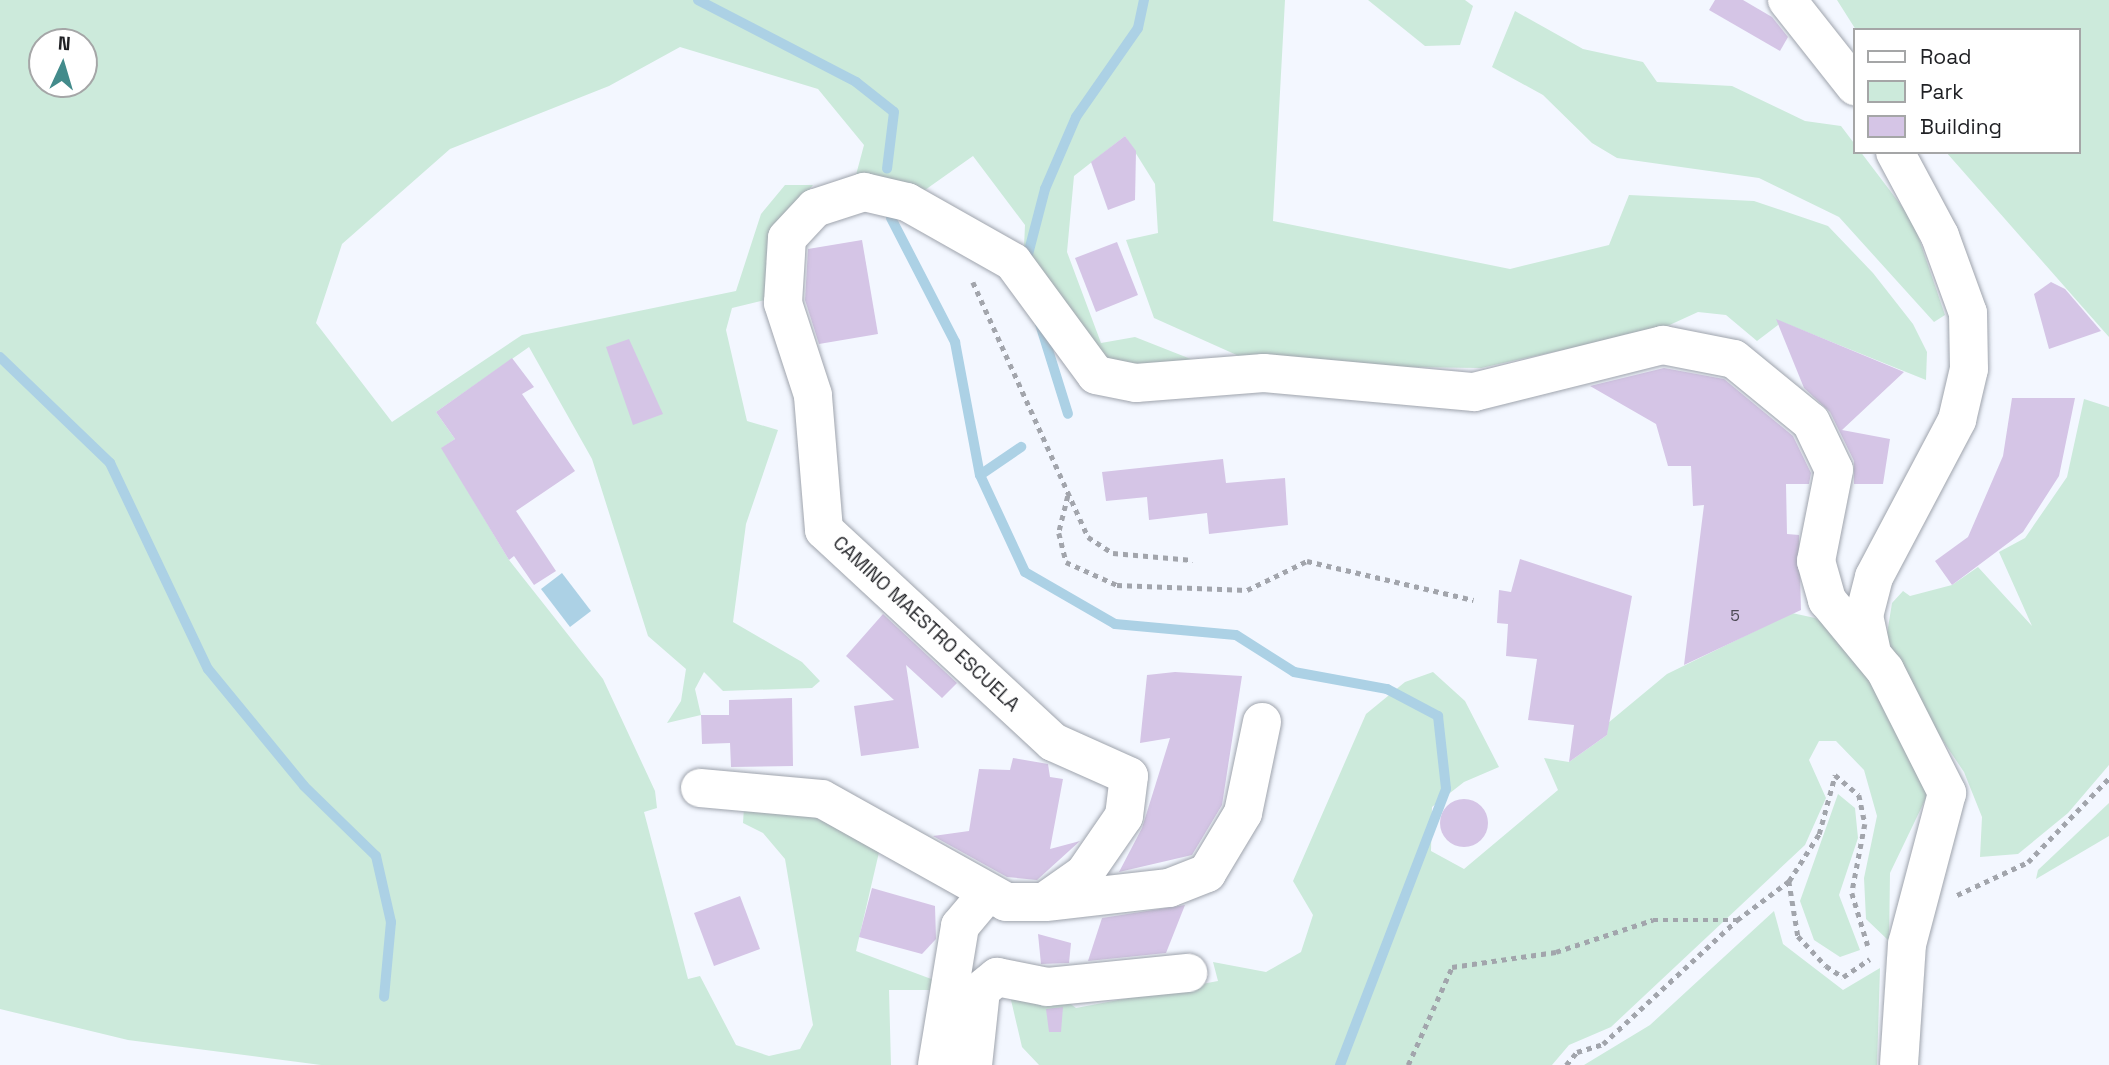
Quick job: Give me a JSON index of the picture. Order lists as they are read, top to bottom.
{
  "streets": {
    "street": ["CAMINO MAESTRO ESCUELA"]
  },
  "house_numbers": ["5"],
  "legend": ["Road", "Park", "Building"],
  "north": "top"
}
